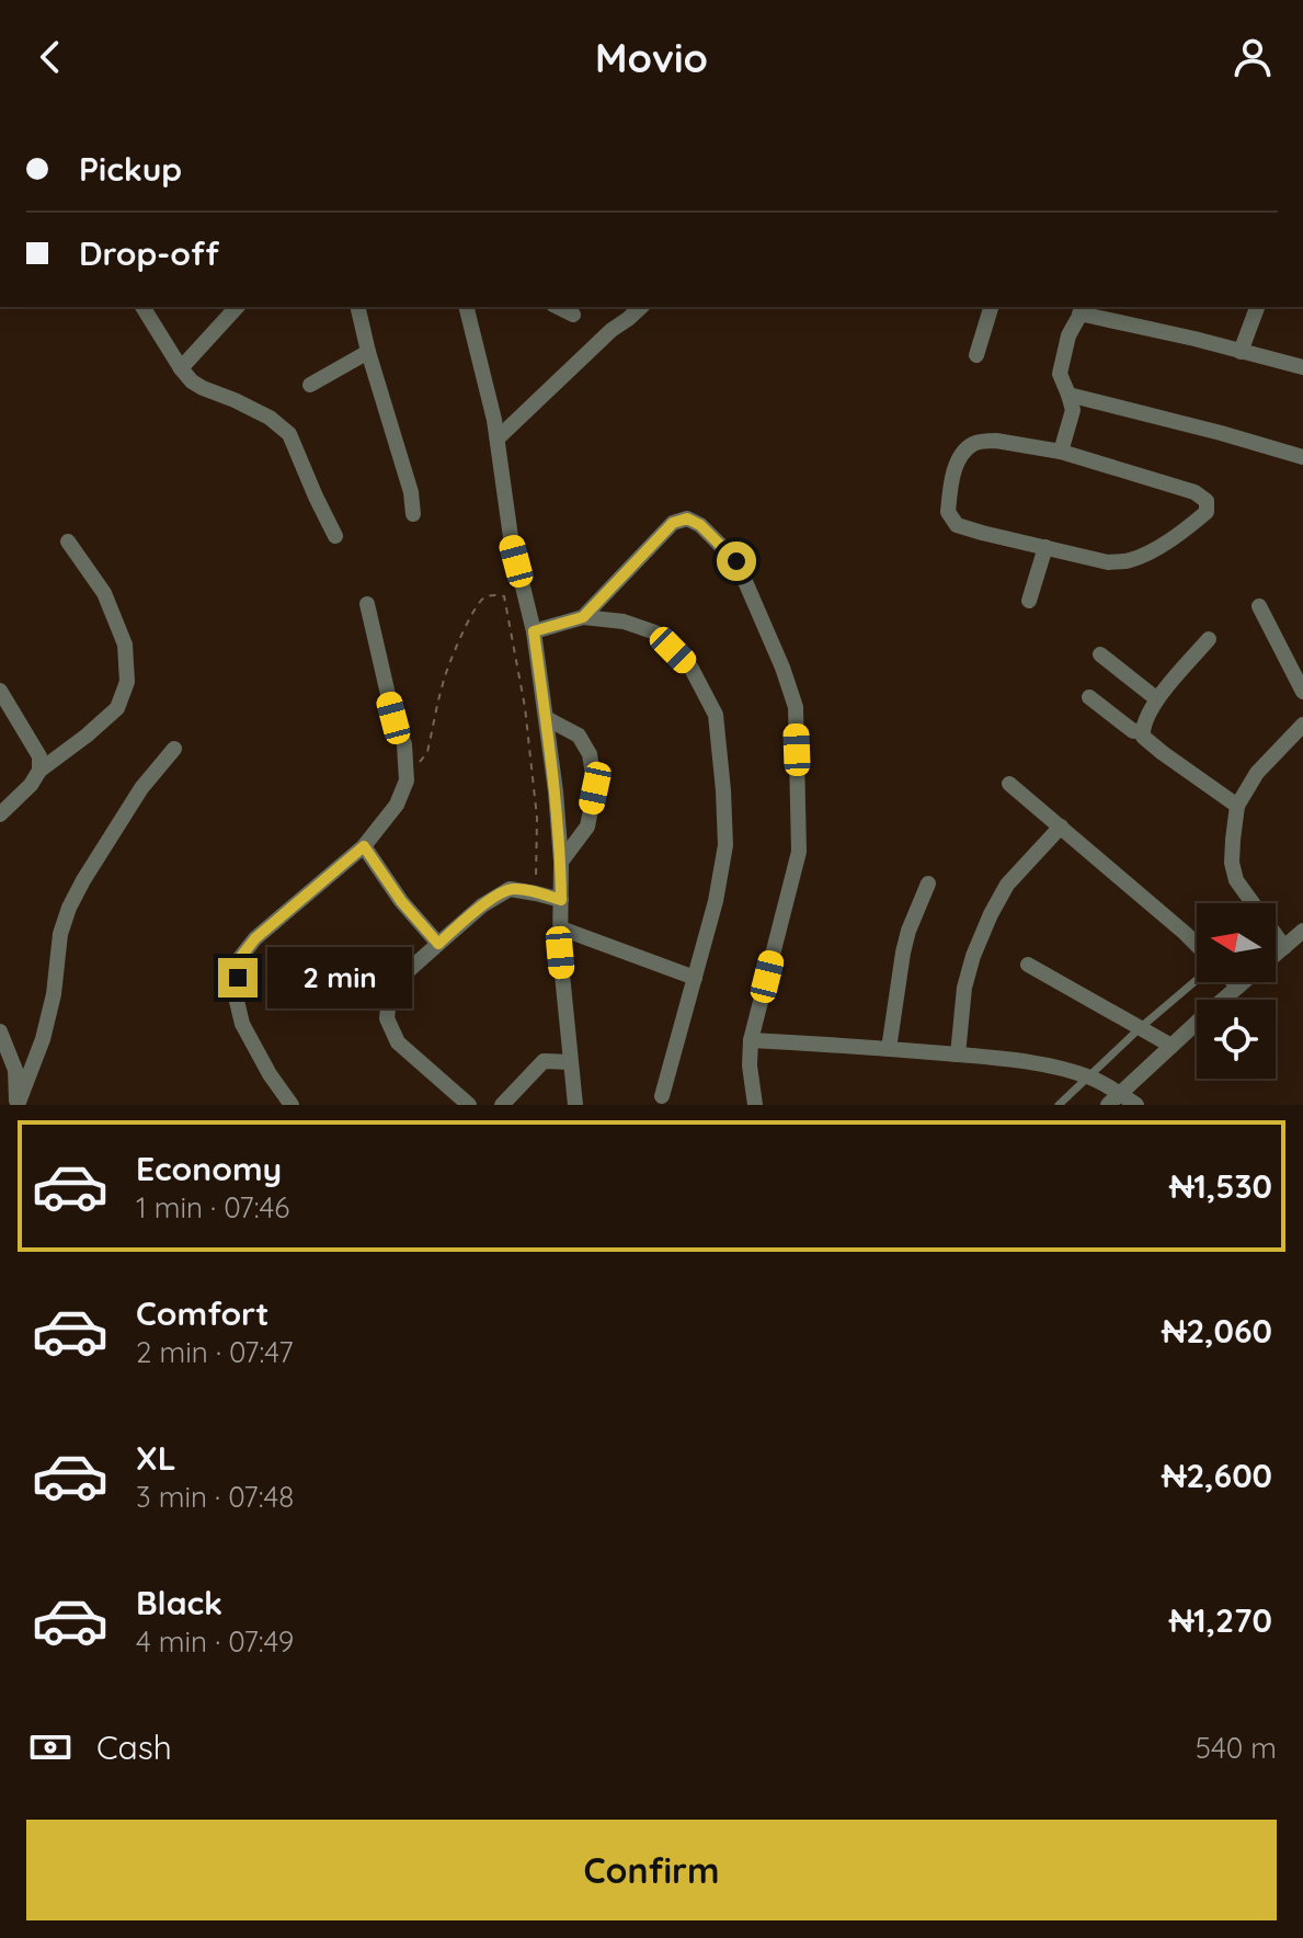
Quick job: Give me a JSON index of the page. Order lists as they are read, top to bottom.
{
  "north": "left",
  "page": {
    "header": "Movio",
    "banner": ["Pickup", "Drop-off"],
    "bubble": "2 min",
    "list": [
      {
        "name": "Economy",
        "note": "1 min · 07:46",
        "value": "₦1,530"
      },
      {
        "name": "Comfort",
        "note": "2 min · 07:47",
        "value": "₦2,060"
      },
      {
        "name": "XL",
        "note": "3 min · 07:48",
        "value": "₦2,600"
      },
      {
        "name": "Black",
        "note": "4 min · 07:49",
        "value": "₦1,270"
      }
    ],
    "pay": ["Cash", "540 m"],
    "buttons": "Confirm"
  }
}
